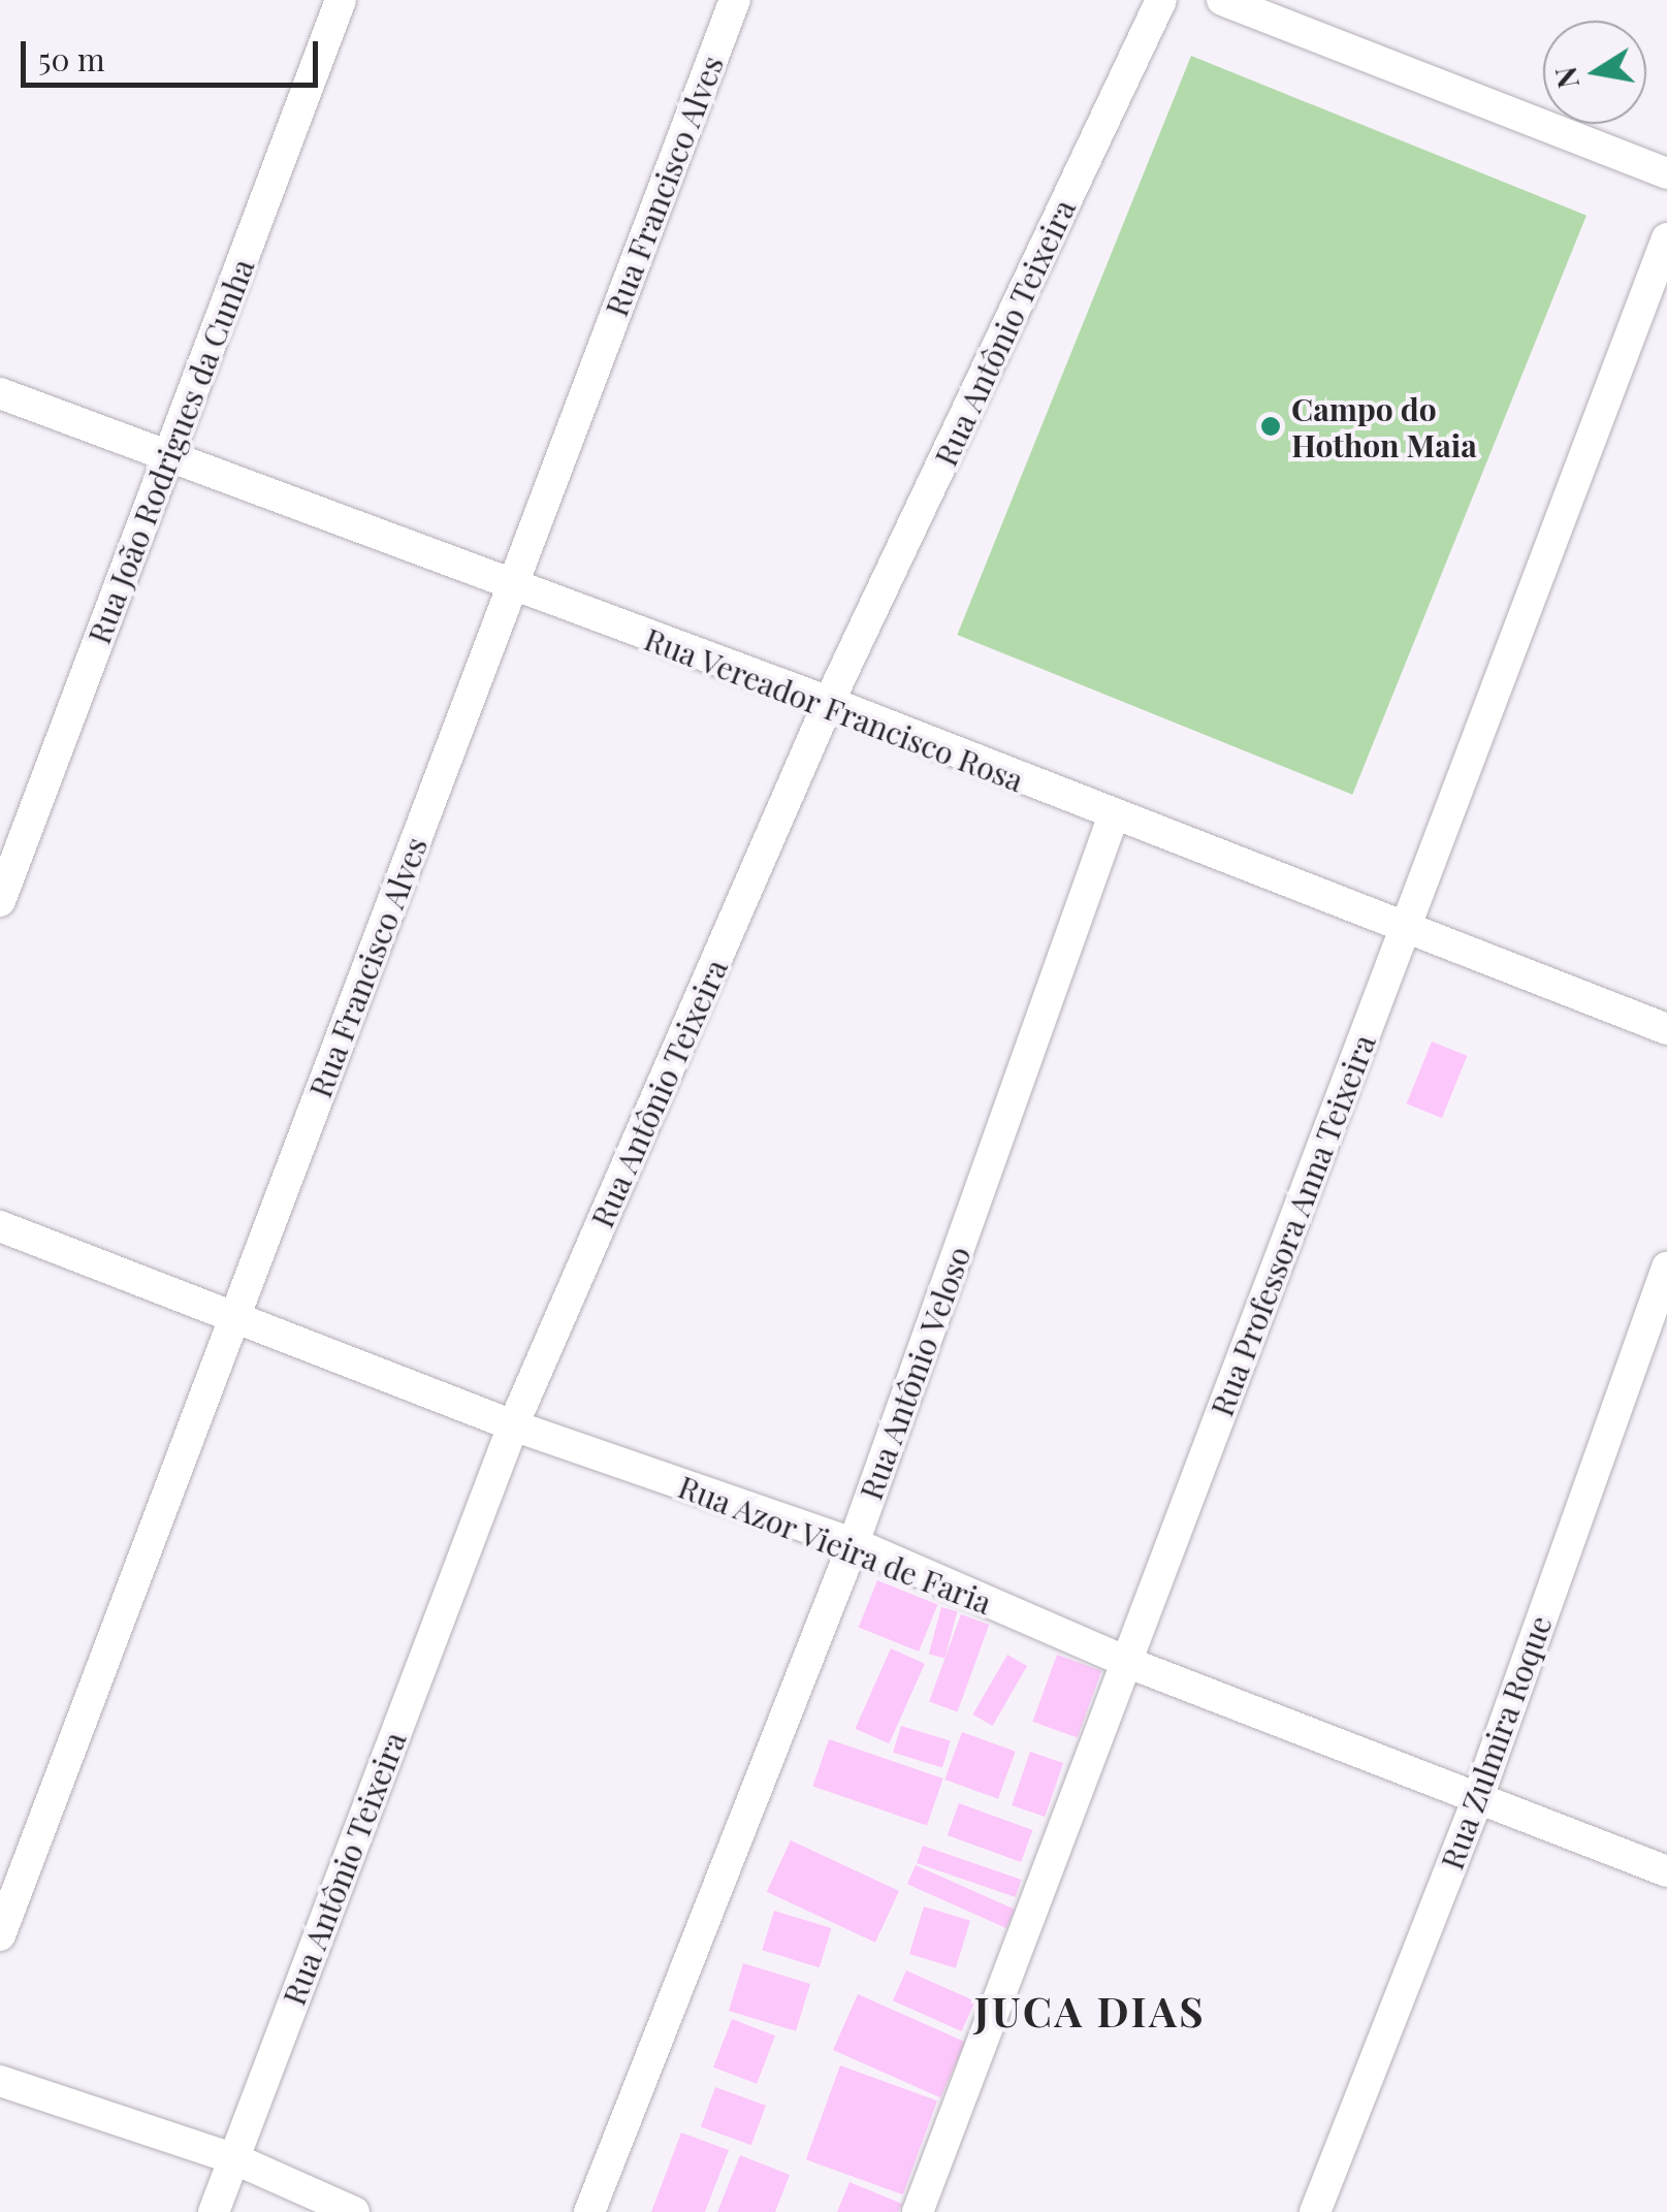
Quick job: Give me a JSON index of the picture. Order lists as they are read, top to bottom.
{
  "streets": {
    "street": [
      "Rua Francisco Alves",
      "Rua Antônio Teixeira",
      "Rua João Rodrigues da Cunha",
      "Rua Vereador Francisco Rosa",
      "Rua Professora Anna Teixeira",
      "Rua Antônio Veloso",
      "Rua Azor Vieira de Faria",
      "Rua Zulmira Roque"
    ]
  },
  "crossings": [
    ["Rua Francisco Alves", "Rua Vereador Francisco Rosa"],
    ["Rua Francisco Alves", "Rua Azor Vieira de Faria"],
    ["Rua Antônio Teixeira", "Rua Vereador Francisco Rosa"],
    ["Rua Antônio Teixeira", "Rua Azor Vieira de Faria"],
    ["Rua João Rodrigues da Cunha", "Rua Vereador Francisco Rosa"],
    ["Rua Vereador Francisco Rosa", "Rua Professora Anna Teixeira"],
    ["Rua Vereador Francisco Rosa", "Rua Antônio Veloso"],
    ["Rua Professora Anna Teixeira", "Rua Azor Vieira de Faria"],
    ["Rua Antônio Veloso", "Rua Azor Vieira de Faria"],
    ["Rua Azor Vieira de Faria", "Rua Zulmira Roque"]
  ],
  "districts": ["JUCA DIAS"],
  "places": ["Campo do Hothon Maia"],
  "scale_bar": "50 m",
  "north": "left"
}
